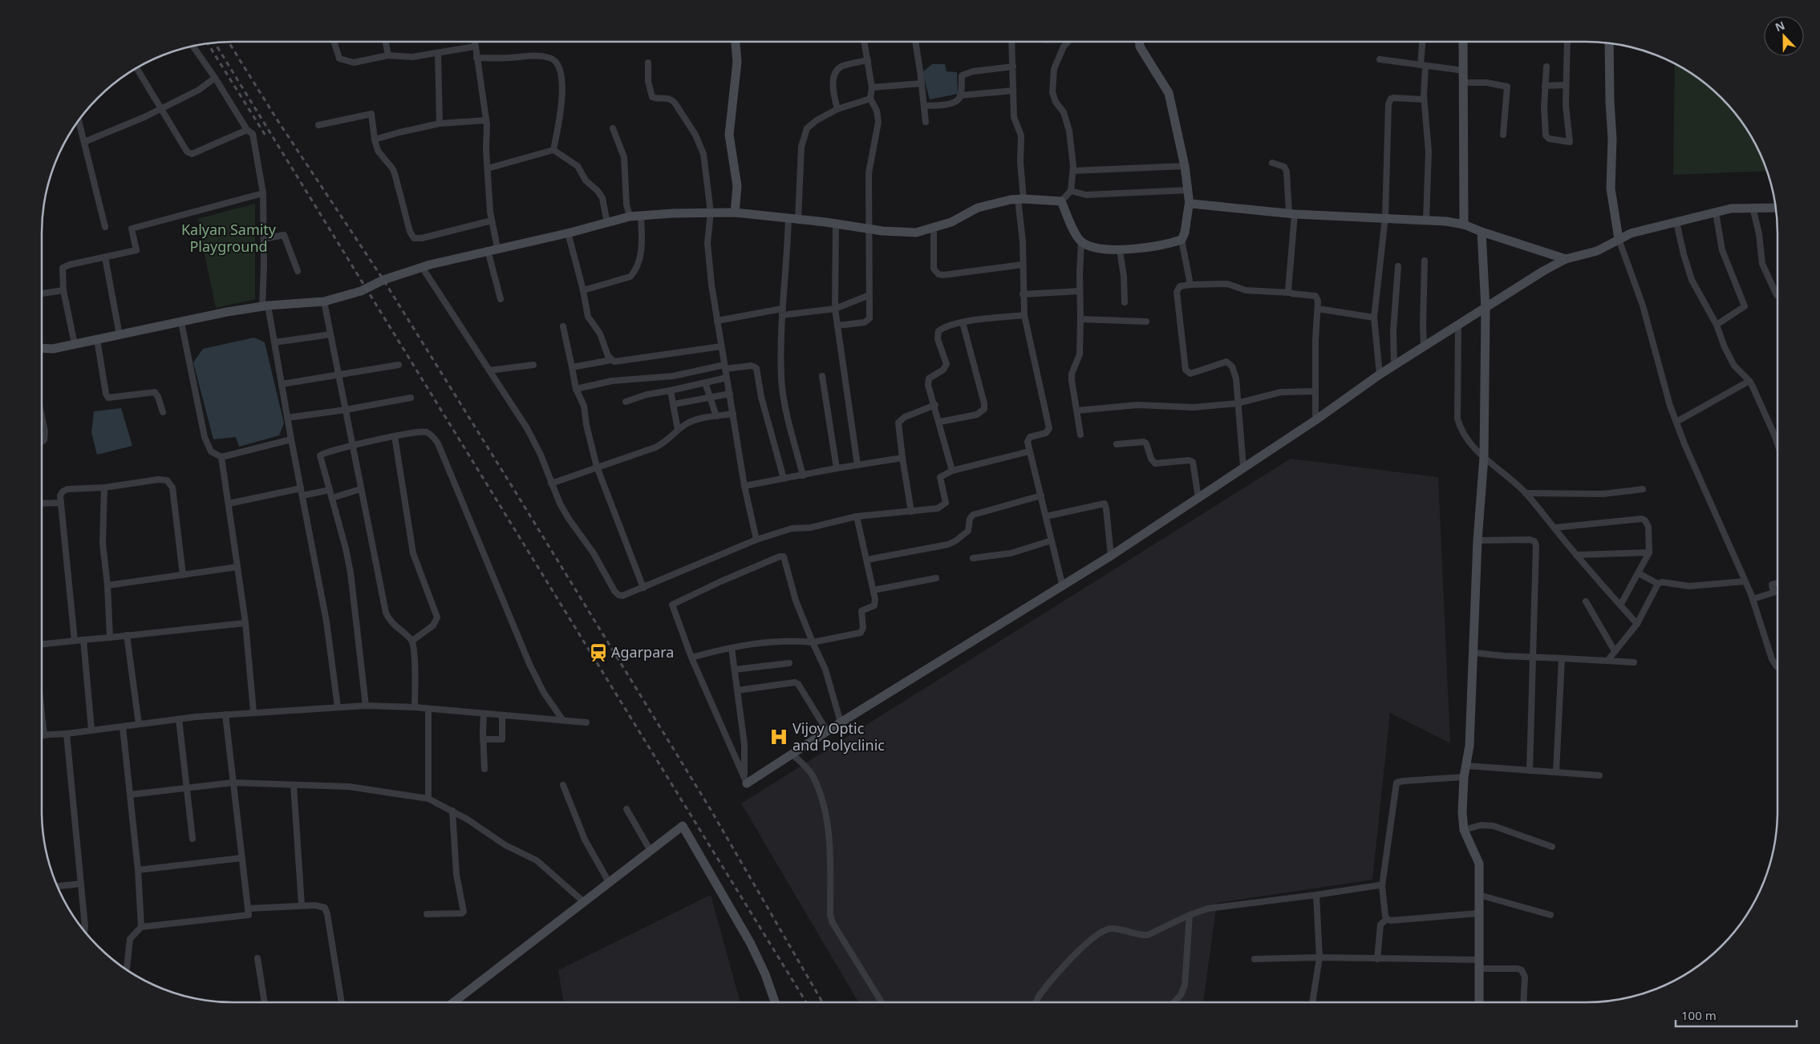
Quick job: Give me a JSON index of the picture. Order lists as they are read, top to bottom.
{
  "parks": ["Kalyan Samity Playground"],
  "places": {
    "station": ["Agarpara"],
    "hospital": ["Vijoy Optic and Polyclinic"]
  },
  "scale_bar": "100 m",
  "north": "top"
}
